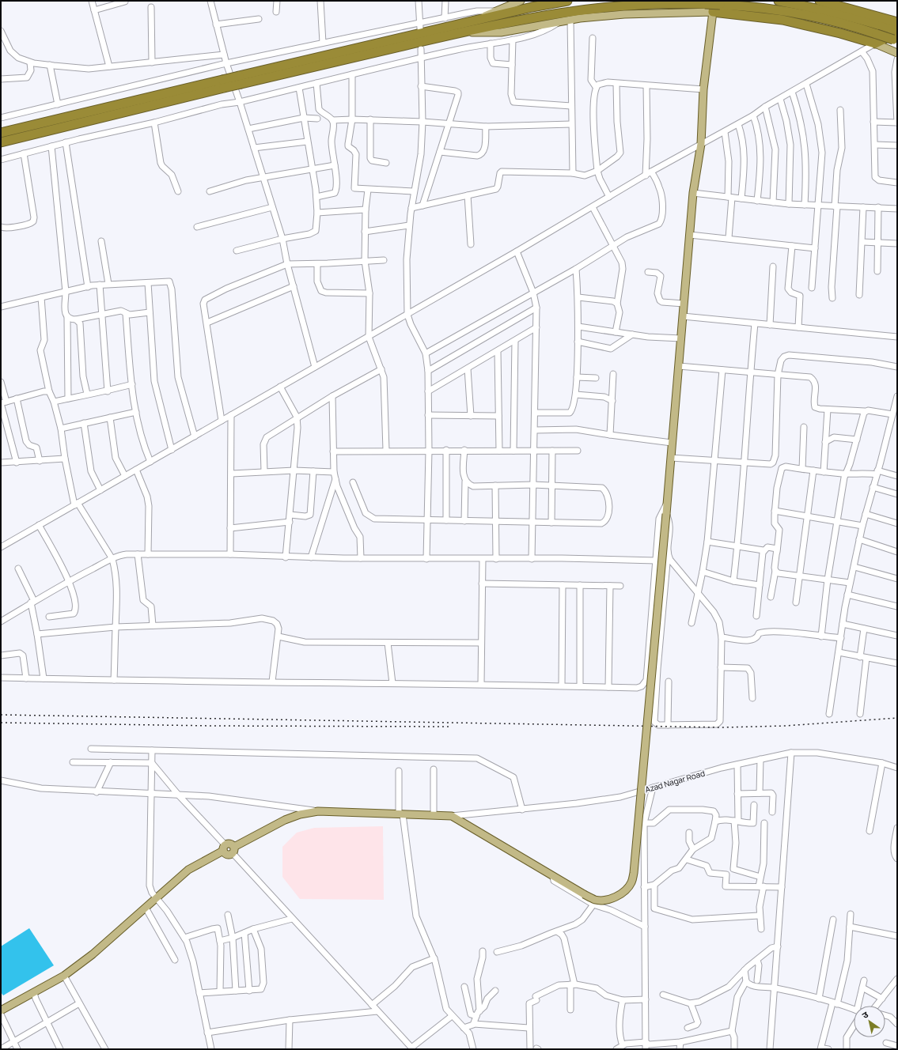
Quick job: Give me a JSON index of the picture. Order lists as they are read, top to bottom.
{
  "streets": {
    "street": ["Azad Nagar Road"]
  },
  "north": "top left"
}
